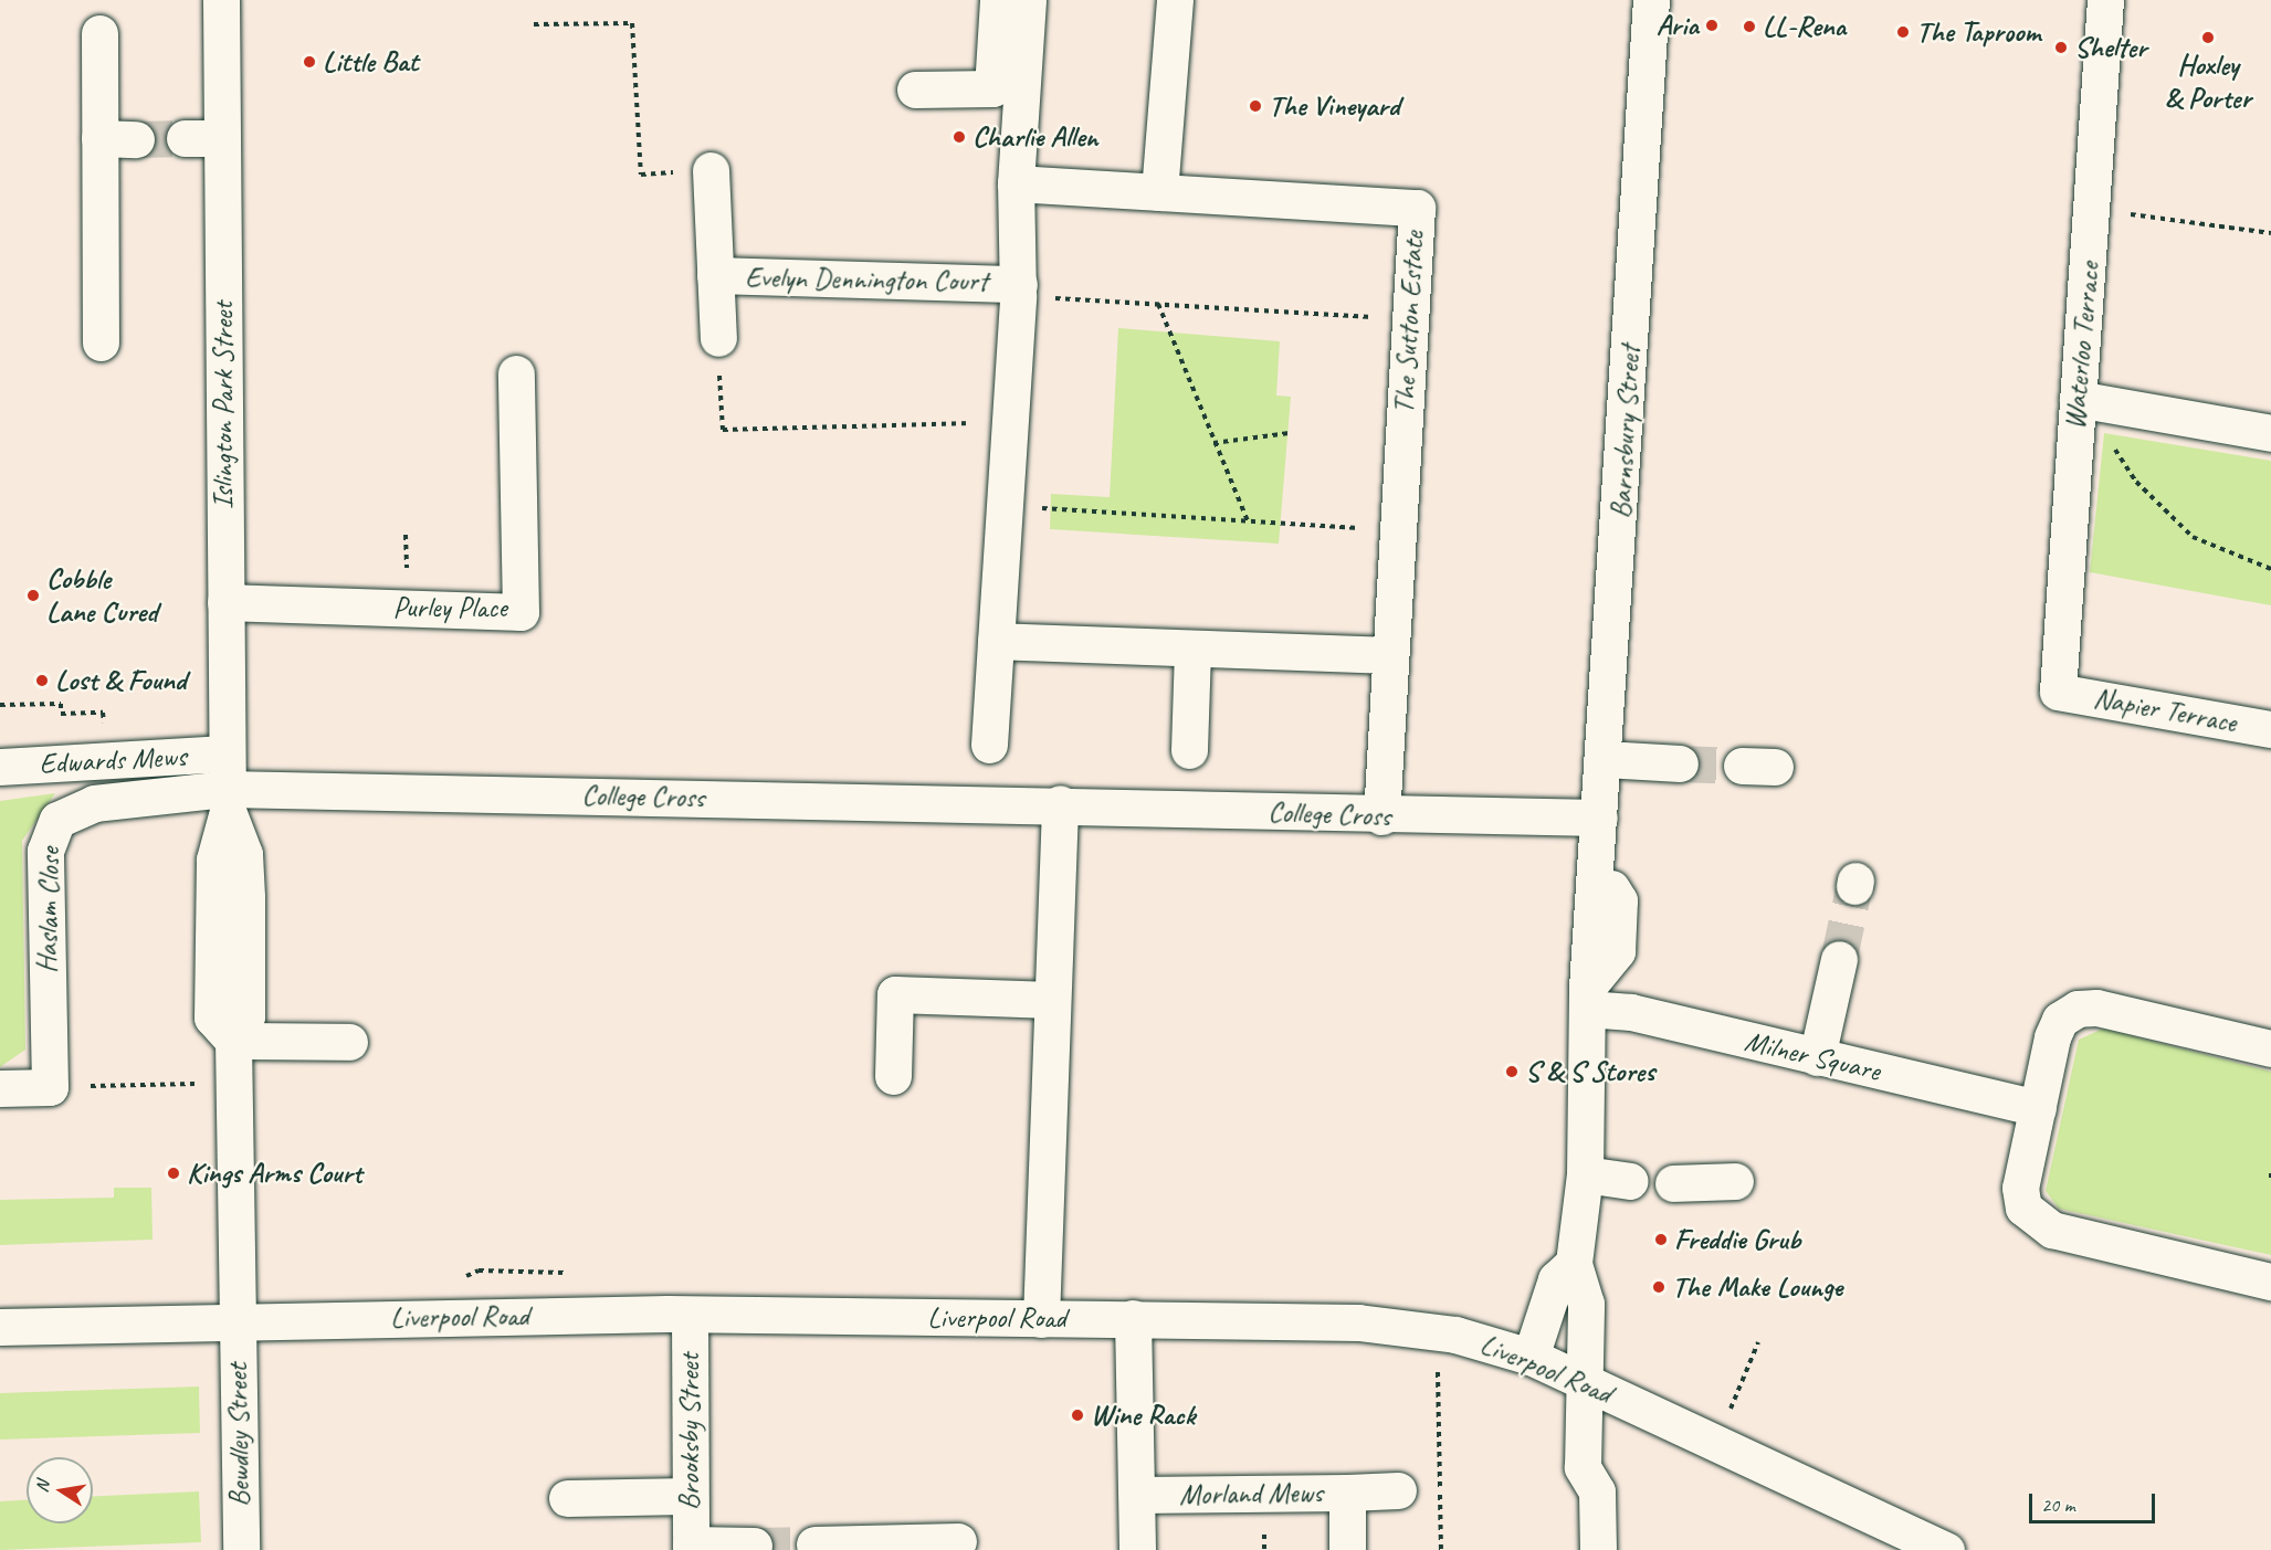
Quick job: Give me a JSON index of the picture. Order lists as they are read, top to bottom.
{
  "streets": {
    "street": [
      "Evelyn Dennington Court",
      "The Sutton Estate",
      "Waterloo Terrace",
      "Islington Park Street",
      "Barnsbury Street",
      "Purley Place",
      "Napier Terrace",
      "Edwards Mews",
      "College Cross",
      "Haslam Close",
      "Milner Square",
      "Liverpool Road",
      "Brooksby Street",
      "Bewdley Street",
      "Morland Mews"
    ]
  },
  "crossings": [
    ["The Sutton Estate", "College Cross"],
    ["Waterloo Terrace", "Napier Terrace"],
    ["Islington Park Street", "Purley Place"],
    ["Islington Park Street", "Edwards Mews"],
    ["Islington Park Street", "College Cross"],
    ["Islington Park Street", "Haslam Close"],
    ["Islington Park Street", "Liverpool Road"],
    ["Islington Park Street", "Bewdley Street"],
    ["Barnsbury Street", "College Cross"],
    ["Barnsbury Street", "Milner Square"],
    ["Edwards Mews", "College Cross"],
    ["Edwards Mews", "Haslam Close"],
    ["College Cross", "Haslam Close"],
    ["Liverpool Road", "Brooksby Street"],
    ["Liverpool Road", "Bewdley Street"]
  ],
  "places": [
    "Aria",
    "LL-Rena",
    "The Taproom",
    "Hoxley & Porter",
    "Shelter",
    "Little Bat",
    "The Vineyard",
    "Charlie Allen",
    "Cobble Lane Cured",
    "Lost & Found",
    "S & S Stores",
    "Kings Arms Court",
    "Freddie Grub",
    "The Make Lounge",
    "Wine Rack"
  ],
  "scale_bar": "20 m",
  "north": "left"
}
